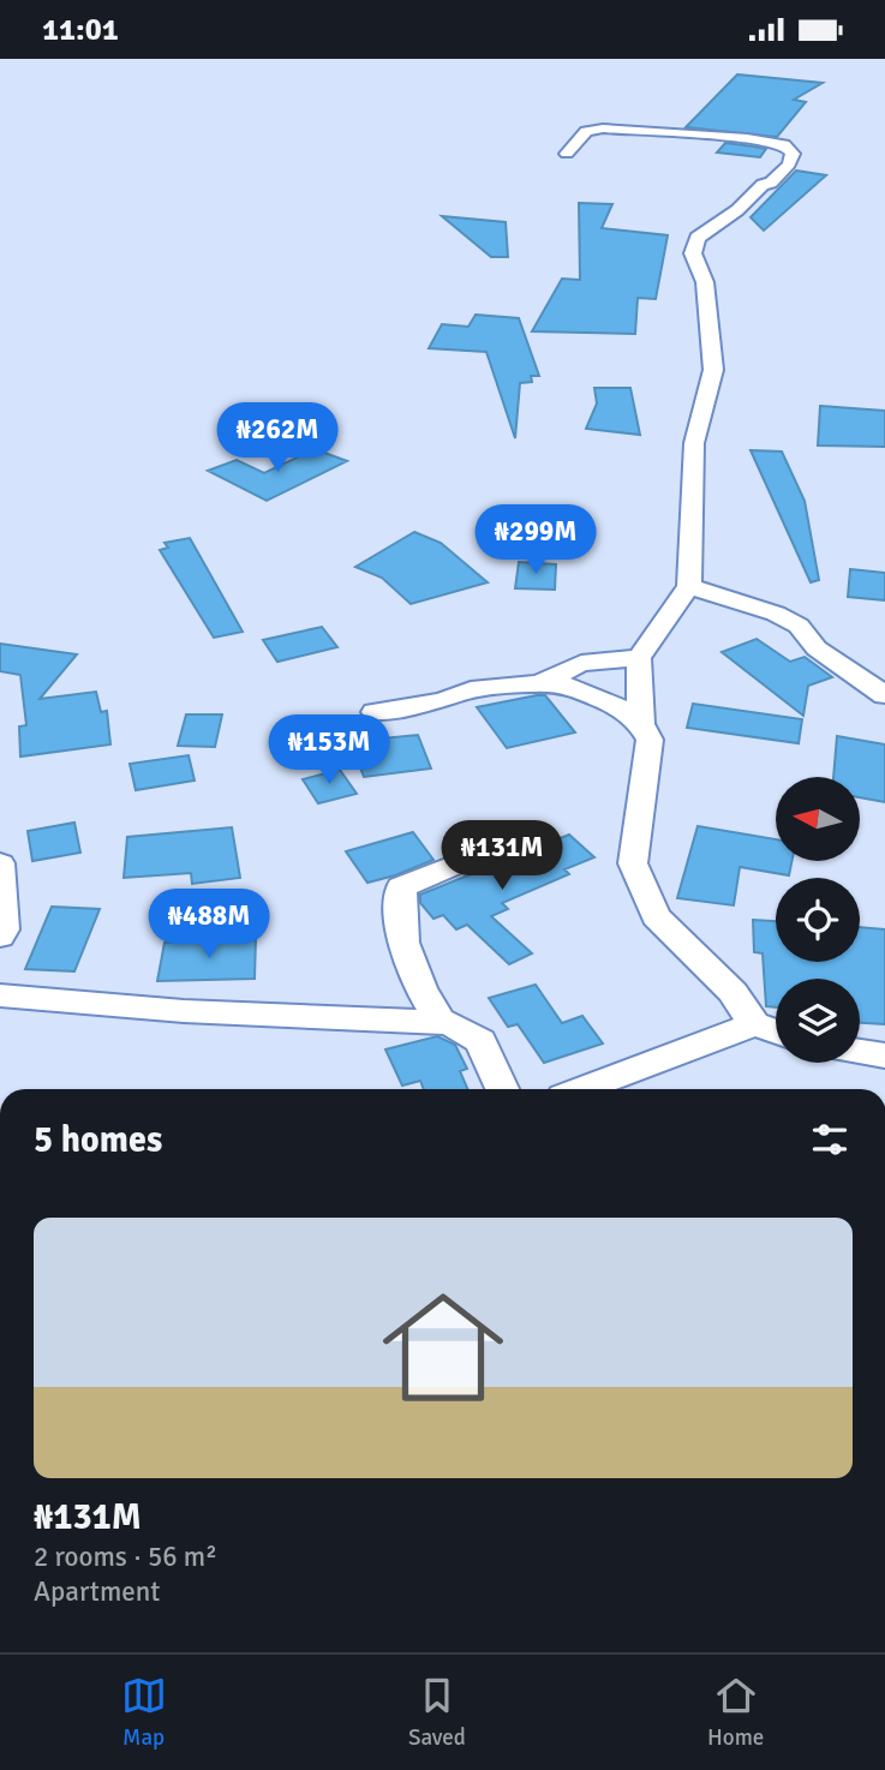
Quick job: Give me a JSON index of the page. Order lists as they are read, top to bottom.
{
  "north": "left",
  "page": {
    "status": "11:01",
    "price": [
      "₦262M",
      "₦299M",
      "₦153M",
      "₦131M",
      "₦488M"
    ],
    "heading": "5 homes",
    "list": [
      {
        "name": "₦131M",
        "note": "2 rooms · 56 m² · Apartment"
      }
    ],
    "tabs": ["Map", "Saved", "Home"]
  }
}
